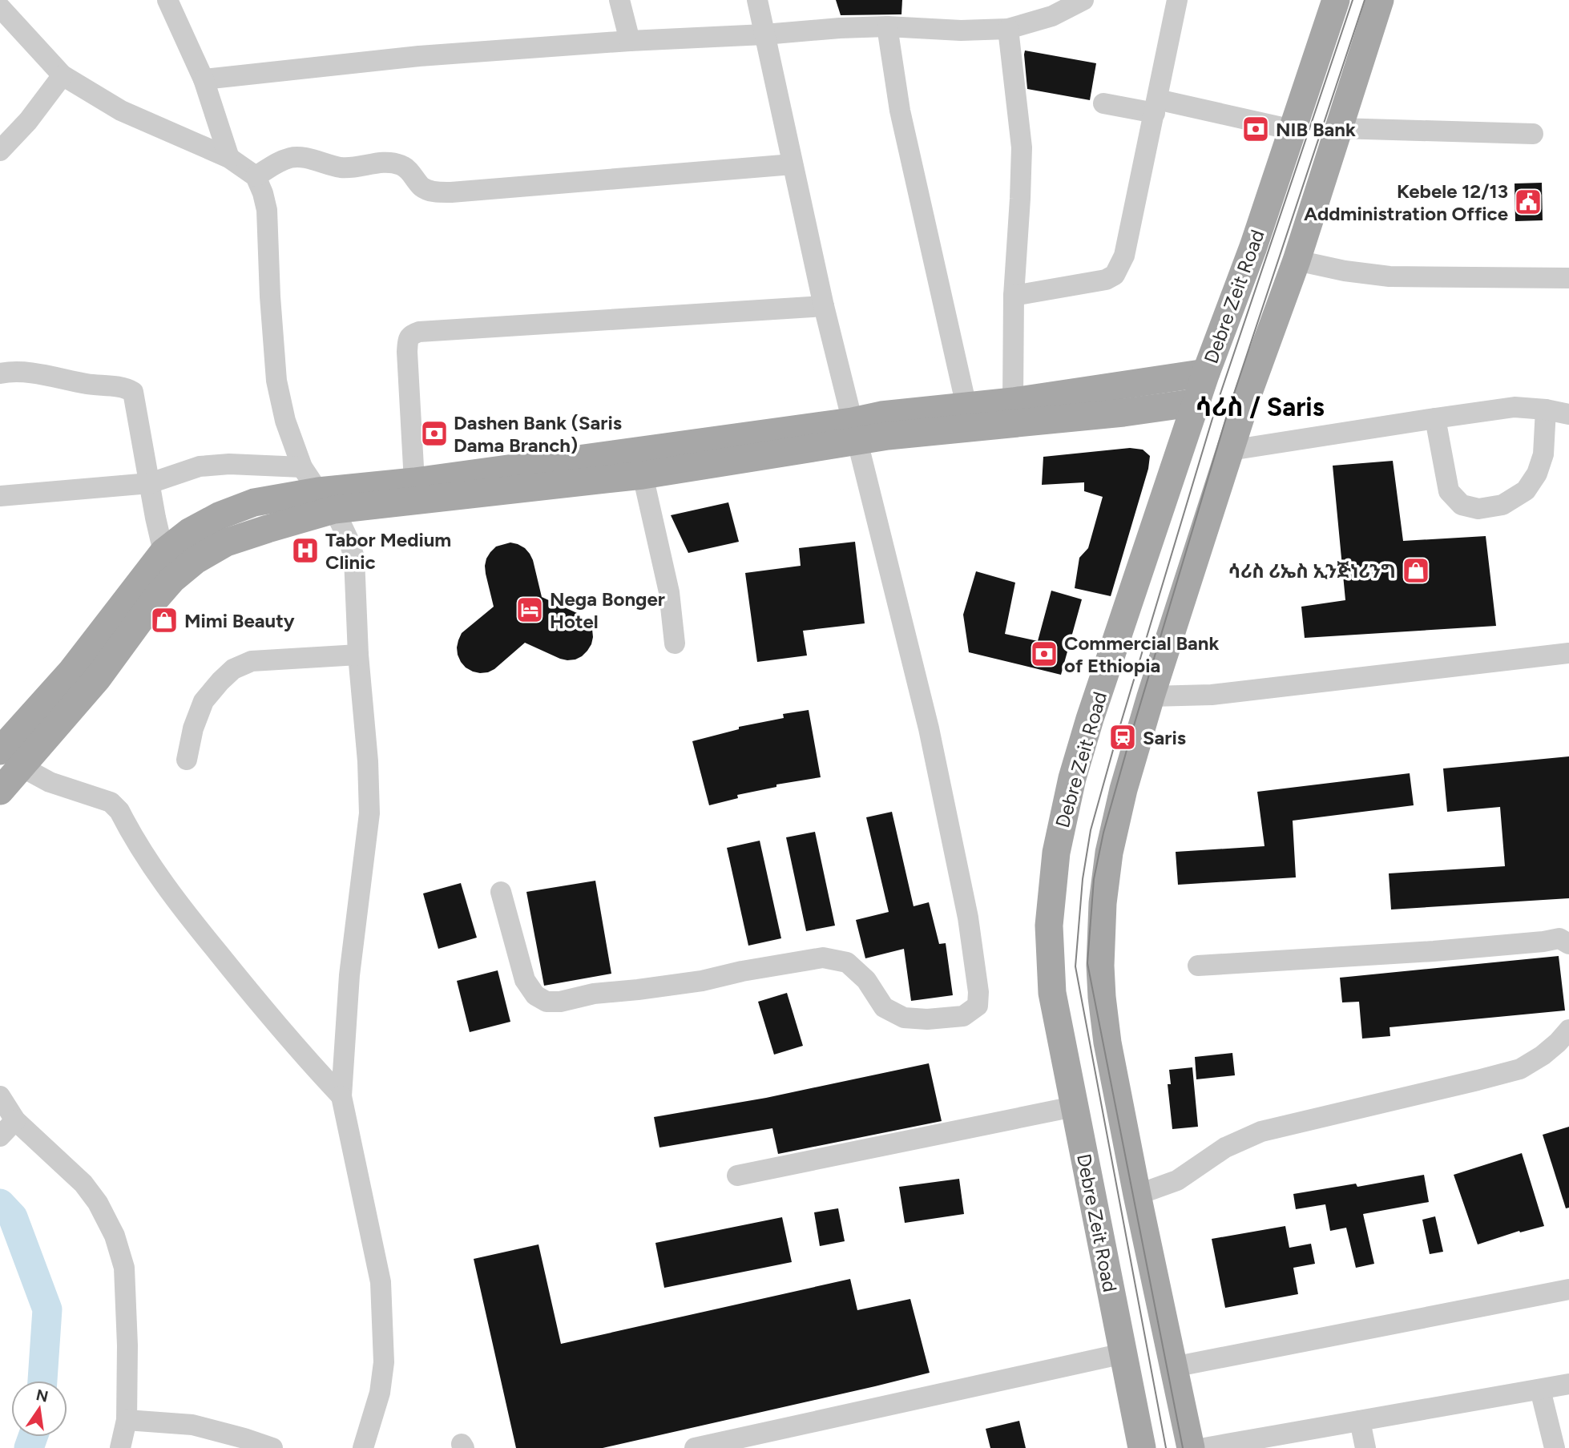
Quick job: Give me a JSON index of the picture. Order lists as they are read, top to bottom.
{
  "streets": {
    "main road": ["Debre Zeit Road"]
  },
  "districts": ["ሳሪስ / Saris"],
  "places": {
    "bank": ["NIB Bank", "Dashen Bank (Saris Dama Branch)", "Commercial Bank of Ethiopia"],
    "public building": ["Kebele 12/13 Addministration Office"],
    "hospital": ["Tabor Medium Clinic"],
    "shop": ["ሳሪስ ሪኤስ ኢንጅነሪንግ", "Mimi Beauty"],
    "hotel": ["Nega Bonger Hotel"],
    "station": ["Saris"]
  },
  "north": "top"
}
